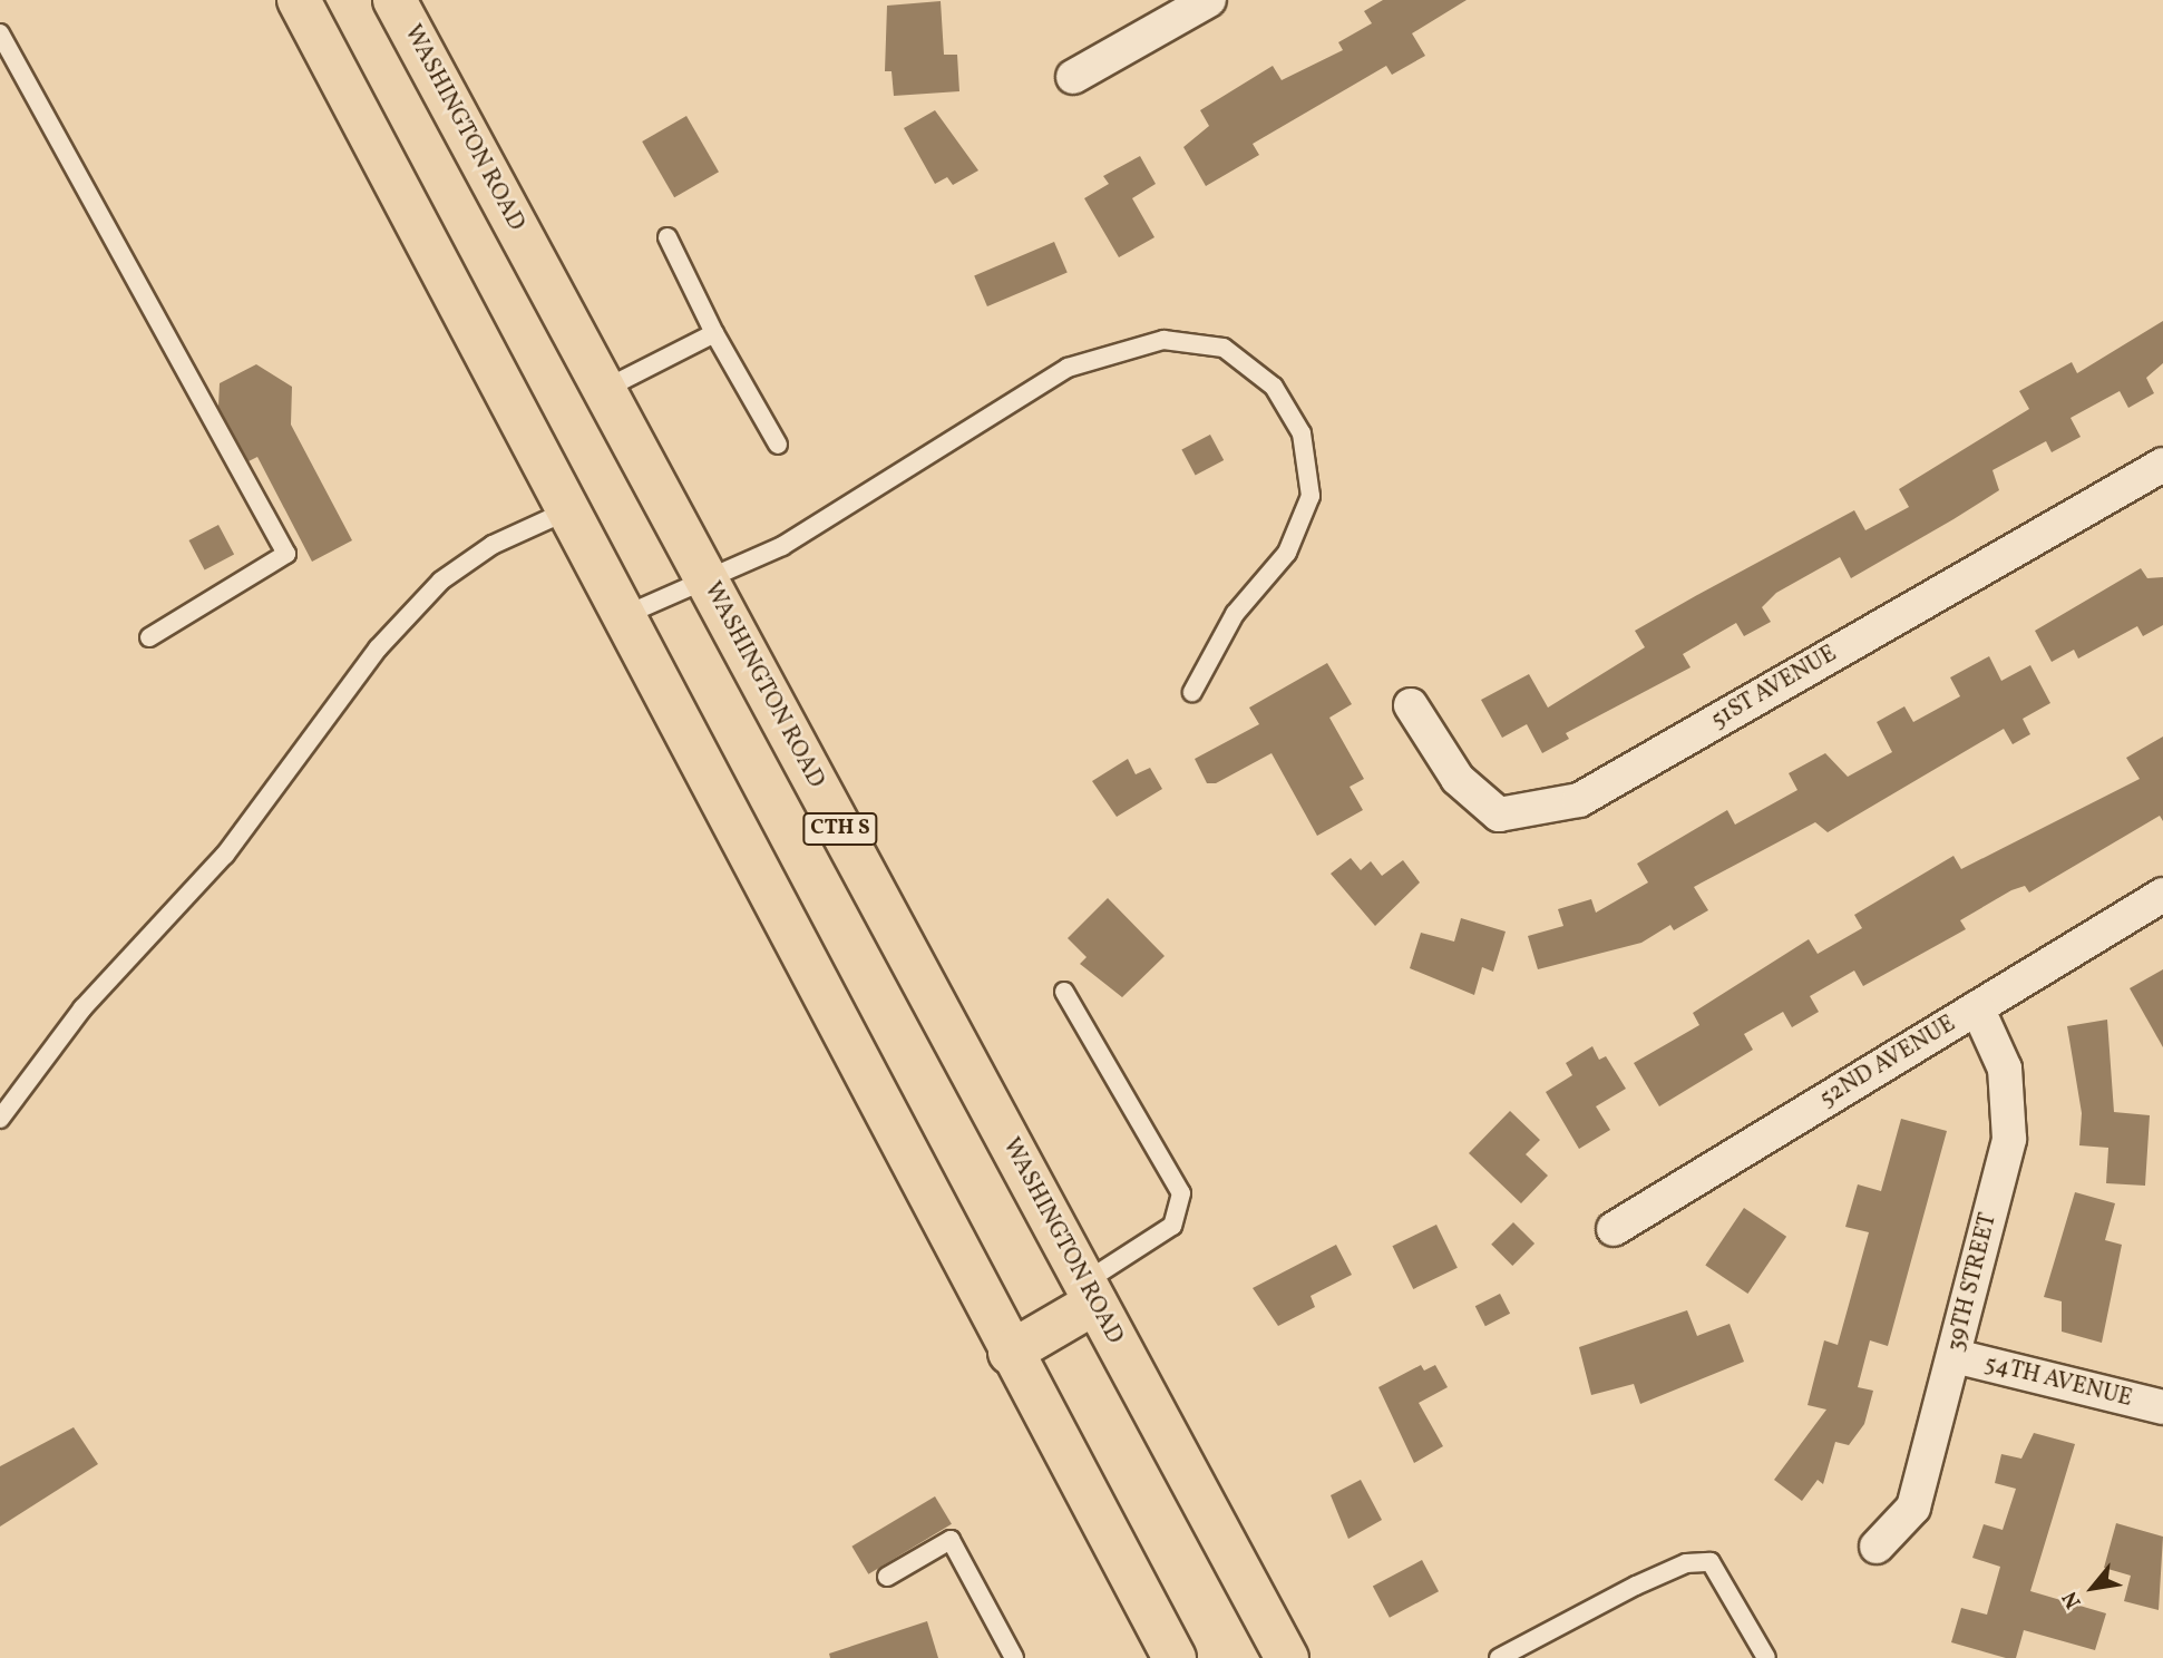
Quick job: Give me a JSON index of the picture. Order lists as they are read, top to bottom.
{
  "streets": {
    "main road": ["WASHINGTON ROAD", "CTH S"],
    "street": [
      "51ST AVENUE",
      "52ND AVENUE",
      "39TH STREET",
      "54TH AVENUE"
    ]
  },
  "crossings": [
    ["52ND AVENUE", "39TH STREET"],
    ["39TH STREET", "54TH AVENUE"]
  ],
  "north": "bottom left"
}
